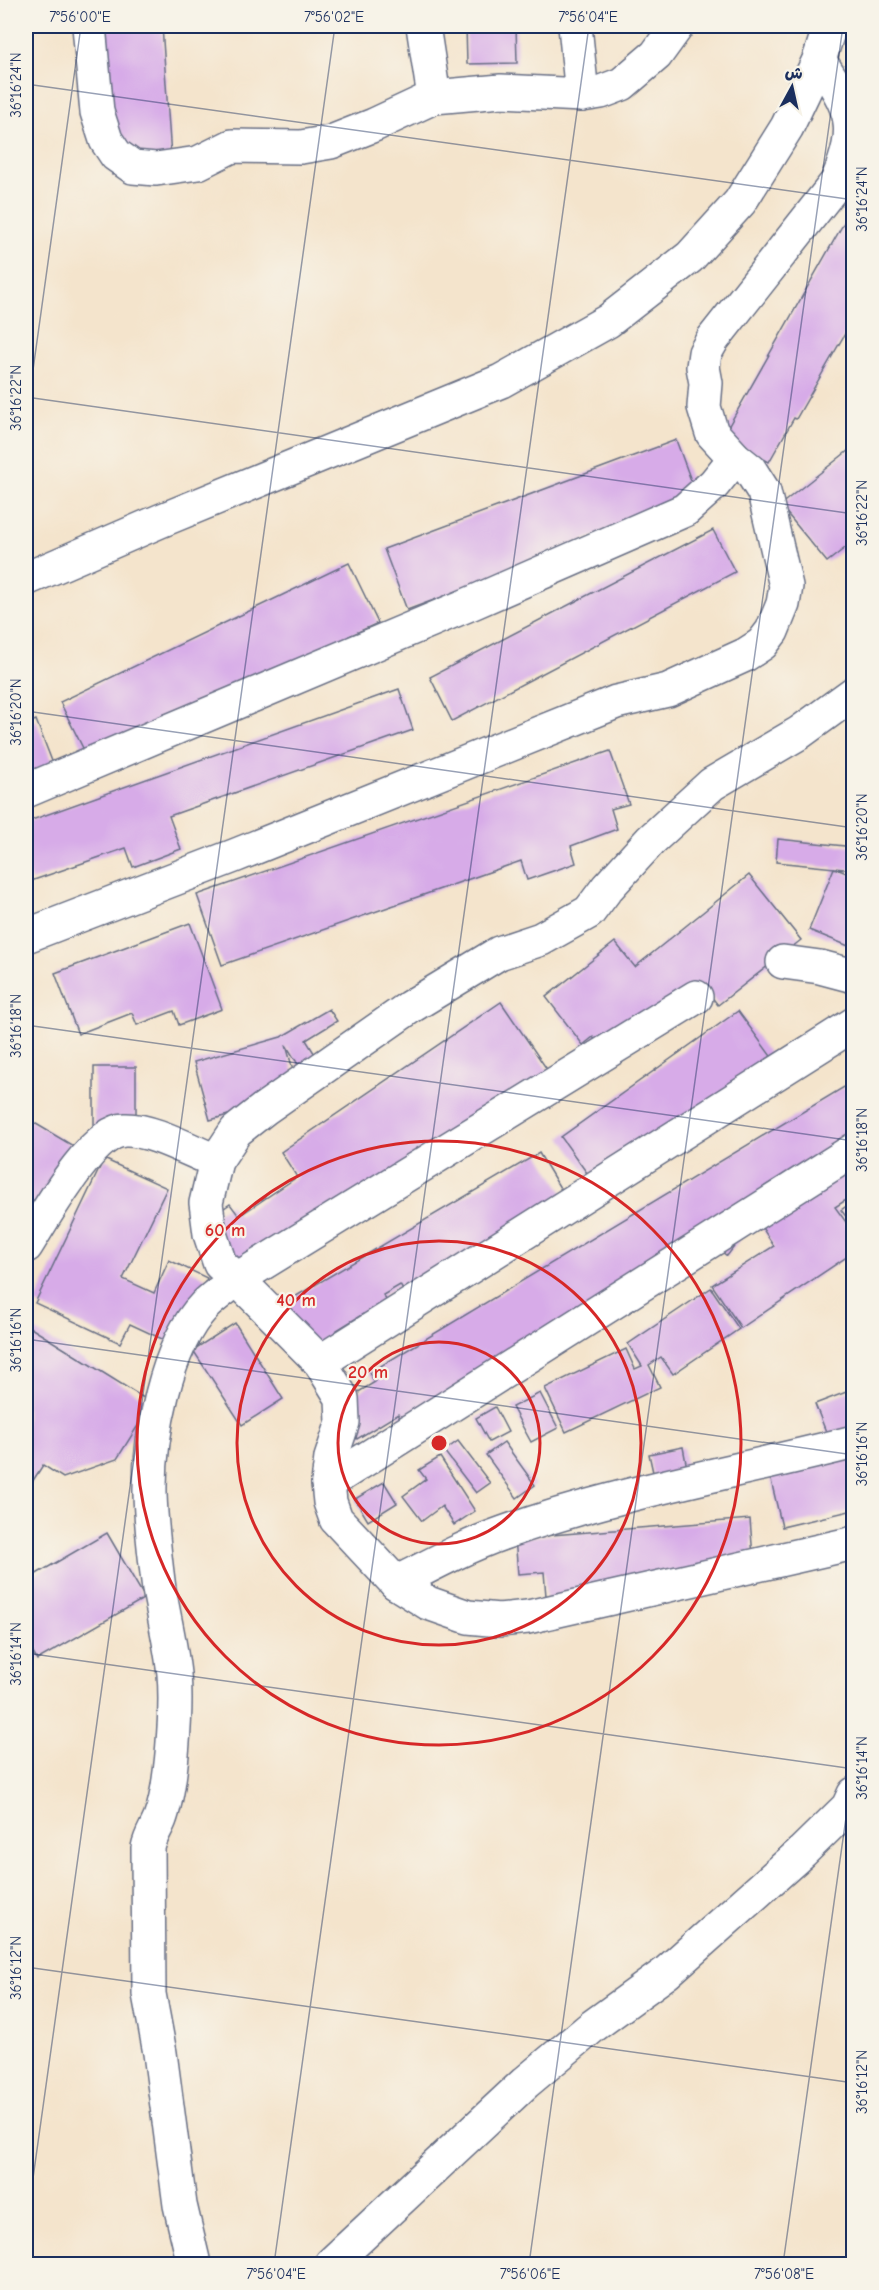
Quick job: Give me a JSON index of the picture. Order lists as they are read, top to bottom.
{
  "north": "top",
  "coordinates": [
    "7°56'00\"E",
    "7°56'02\"E",
    "7°56'04\"E",
    "36°16'24\"N",
    "36°16'22\"N",
    "36°16'20\"N",
    "36°16'18\"N",
    "36°16'16\"N",
    "36°16'14\"N",
    "36°16'12\"N",
    "7°56'06\"E",
    "7°56'08\"E"
  ],
  "rings": ["60 m", "40 m", "20 m"]
}
